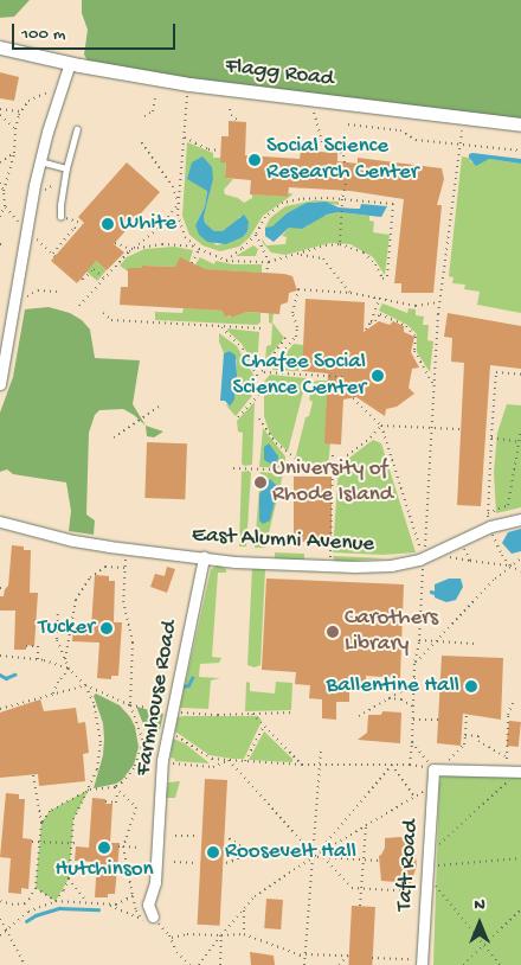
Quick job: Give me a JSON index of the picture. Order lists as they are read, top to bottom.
{
  "streets": {
    "street": [
      "Flagg Road",
      "East Alumni Avenue",
      "Farmhouse Road",
      "Taft Road"
    ]
  },
  "crossings": [
    ["East Alumni Avenue", "Farmhouse Road"]
  ],
  "places": [
    "Social Science Research Center",
    "White",
    "Chafee Social Science Center",
    "University of Rhode Island",
    "Tucker",
    "Carothers Library",
    "Ballentine Hall",
    "Hutchinson",
    "Roosevelt Hall"
  ],
  "scale_bar": "100 m",
  "north": "top"
}
